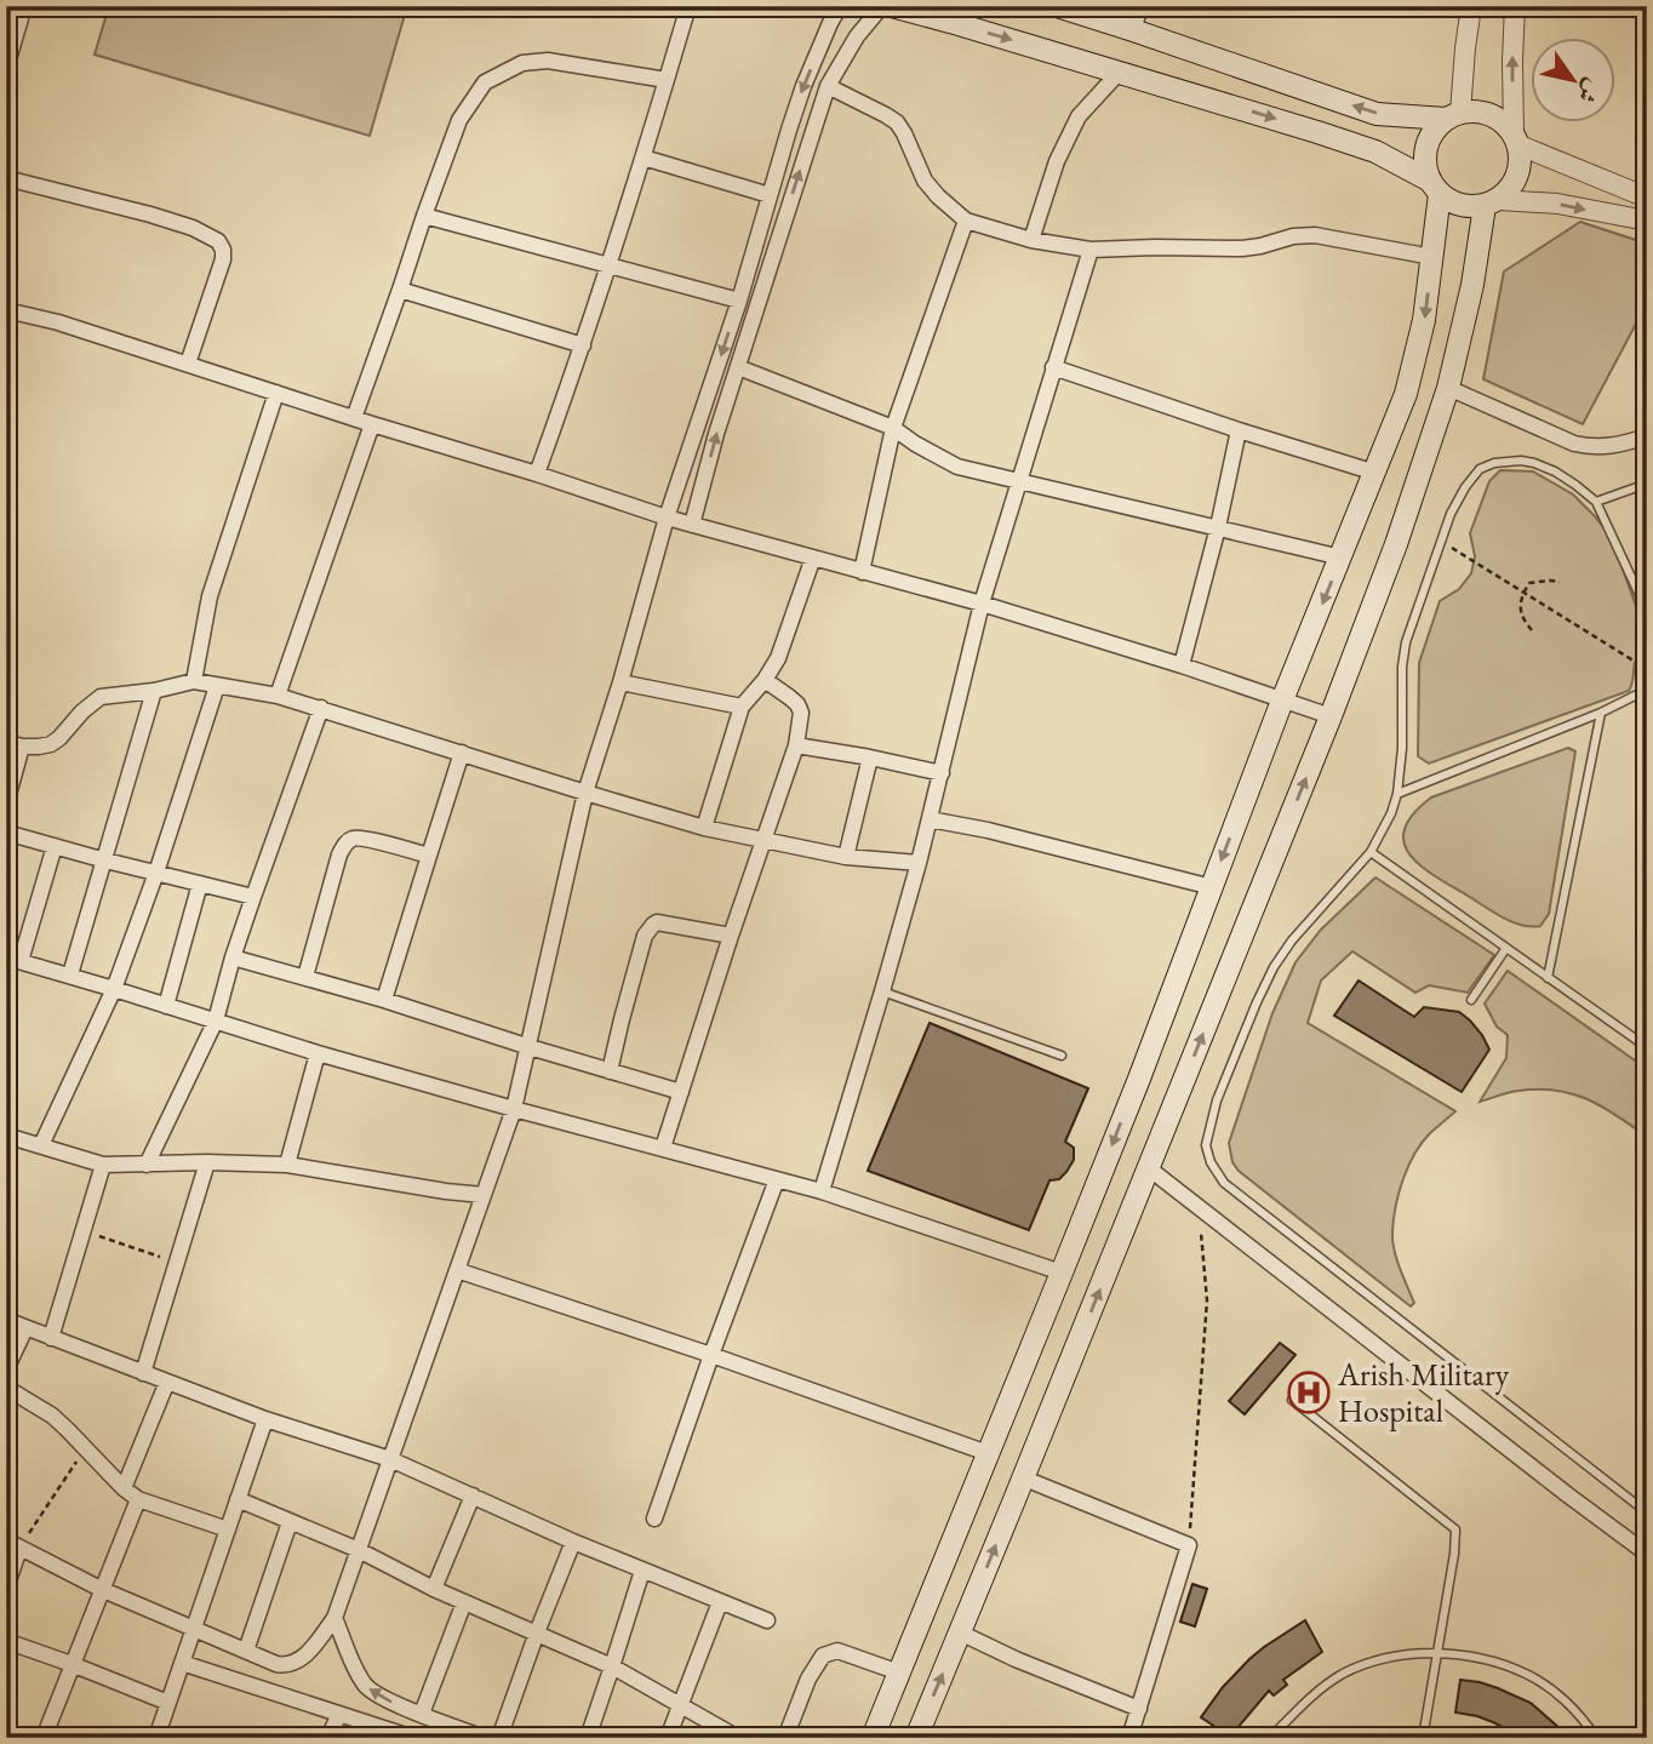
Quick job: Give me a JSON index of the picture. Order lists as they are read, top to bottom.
{
  "places": {
    "hospital": ["Arish Military Hospital"]
  },
  "north": "bottom right"
}
